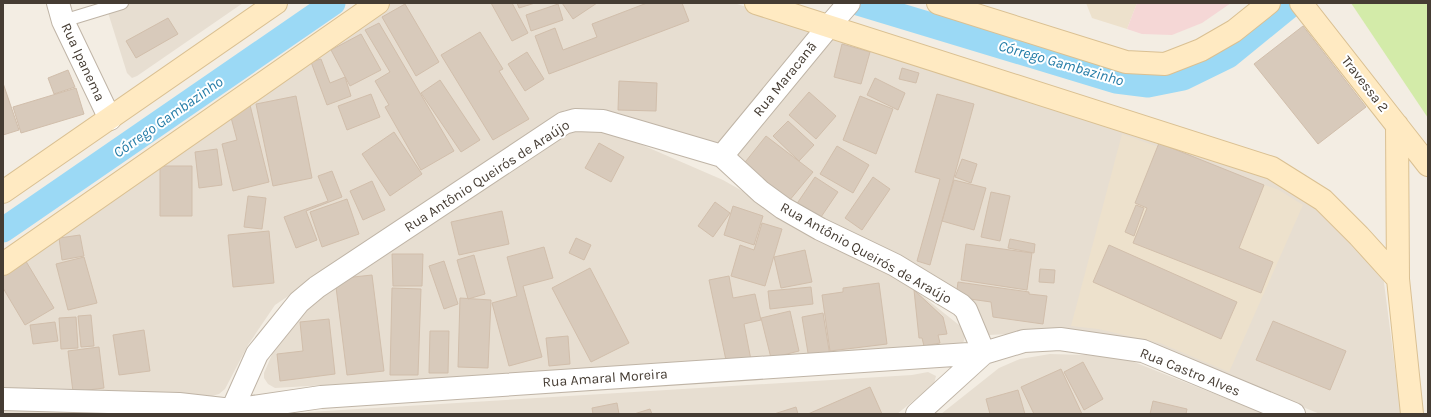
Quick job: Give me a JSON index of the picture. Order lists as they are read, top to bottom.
{
  "streets": {
    "street": [
      "Rua Ipanema",
      "Rua Maracanã",
      "Travessa 2",
      "Rua Antônio Queirós de Araújo",
      "Rua Castro Alves",
      "Rua Amaral Moreira"
    ]
  },
  "crossings": [
    ["Rua Maracanã", "Rua Antônio Queirós de Araújo"],
    ["Rua Antônio Queirós de Araújo", "Rua Castro Alves"],
    ["Rua Antônio Queirós de Araújo", "Rua Amaral Moreira"],
    ["Rua Castro Alves", "Rua Amaral Moreira"]
  ],
  "water": ["Córrego Gambazinho"]
}
